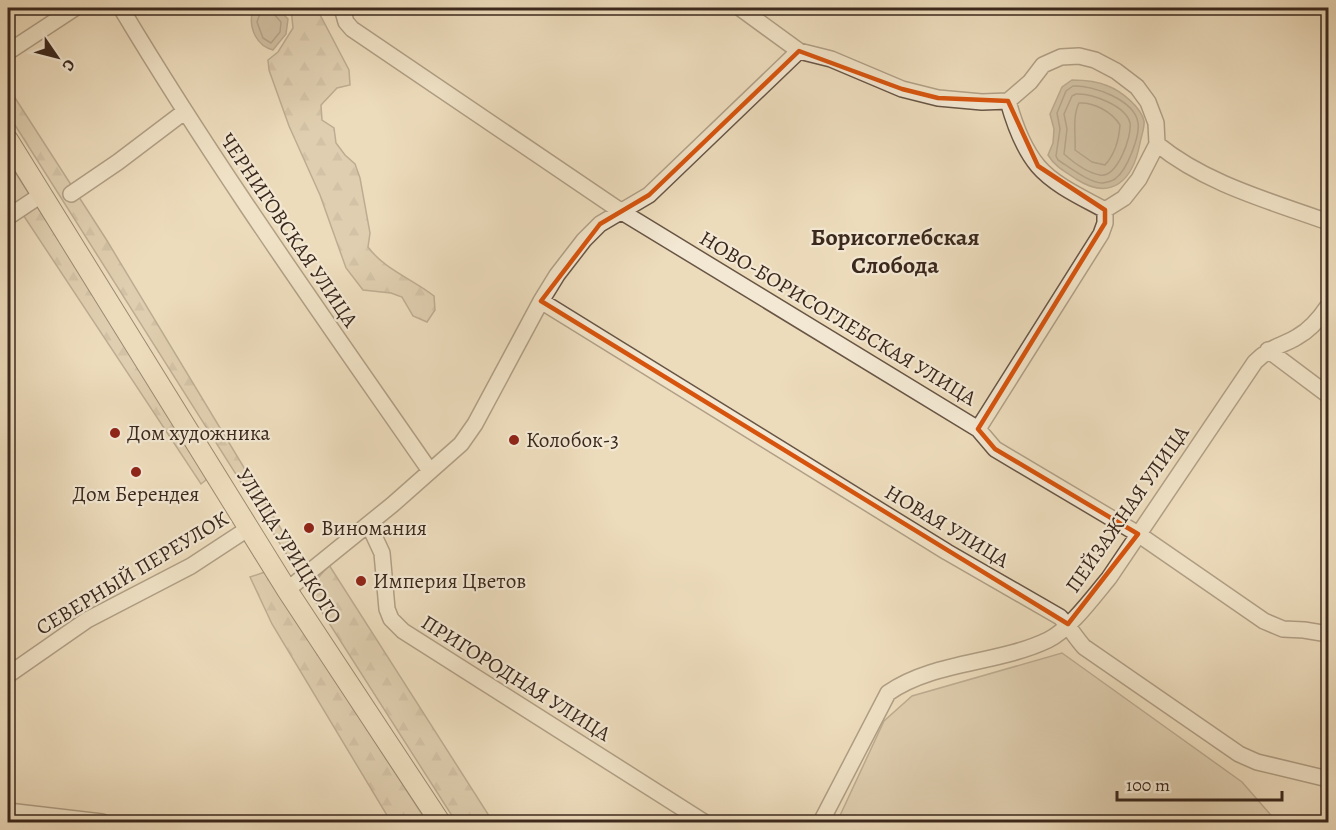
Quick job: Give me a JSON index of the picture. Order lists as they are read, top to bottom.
{
  "streets": {
    "main road": ["УЛИЦА УРИЦКОГО"],
    "street": [
      "ЧЕРНИГОВСКАЯ УЛИЦА",
      "НОВО-БОРИСОГЛЕБСКАЯ УЛИЦА",
      "ПЕЙЗАЖНАЯ УЛИЦА",
      "НОВАЯ УЛИЦА",
      "СЕВЕРНЫЙ ПЕРЕУЛОК",
      "ПРИГОРОДНАЯ УЛИЦА"
    ]
  },
  "crossings": [
    ["НОВО-БОРИСОГЛЕБСКАЯ УЛИЦА", "ПЕЙЗАЖНАЯ УЛИЦА"],
    ["ПЕЙЗАЖНАЯ УЛИЦА", "НОВАЯ УЛИЦА"],
    ["УЛИЦА УРИЦКОГО", "СЕВЕРНЫЙ ПЕРЕУЛОК"]
  ],
  "districts": ["Борисоглебская Слобода"],
  "places": [
    "Дом художника",
    "Колобок-3",
    "Дом Берендея",
    "Виномания",
    "Империя Цветов"
  ],
  "scale_bar": "100 m",
  "north": "bottom right"
}
